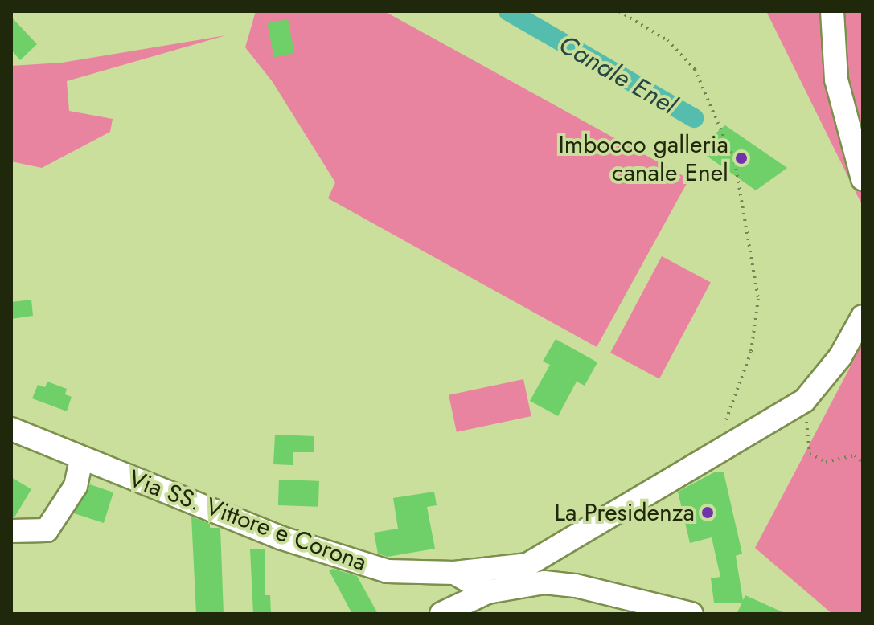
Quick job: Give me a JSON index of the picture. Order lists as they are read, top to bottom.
{
  "streets": {
    "street": ["Via SS. Vittore e Corona"]
  },
  "water": ["Canale Enel"],
  "places": ["Imbocco galleria canale Enel", "La Presidenza"]
}
